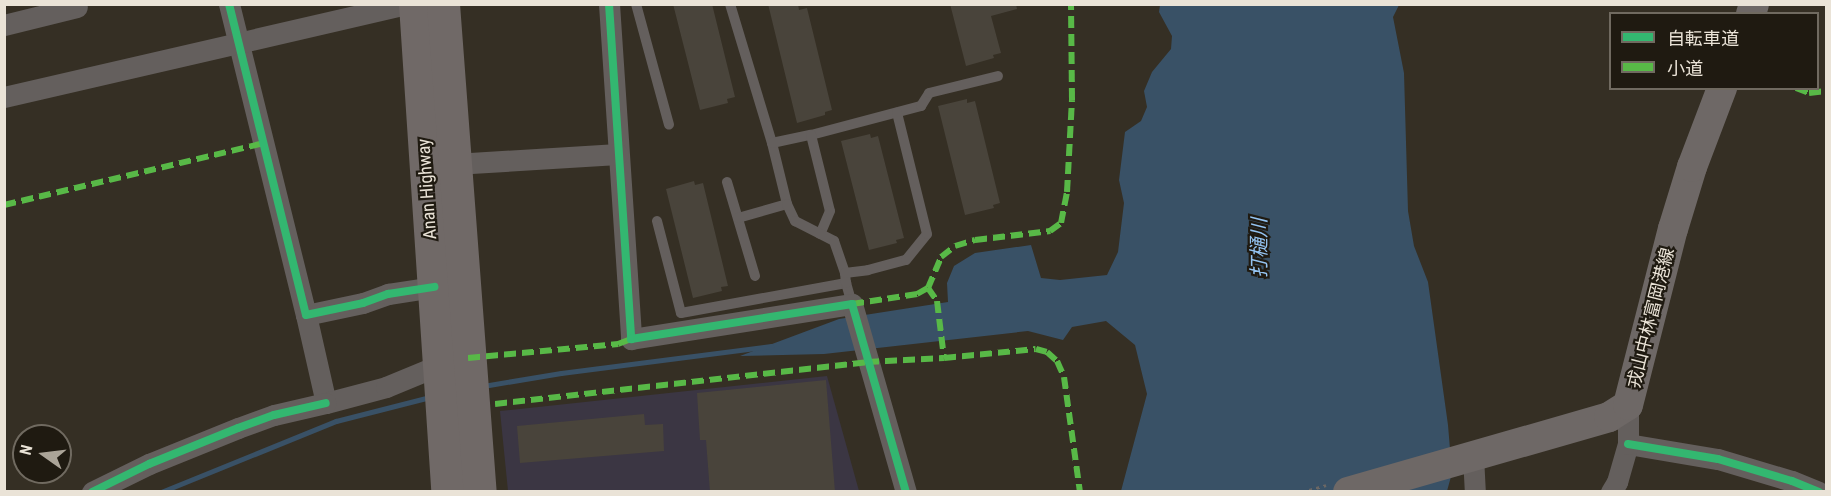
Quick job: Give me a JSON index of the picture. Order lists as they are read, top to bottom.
{
  "streets": {
    "highway": ["Anan Highway"],
    "main road": ["戎山中林富岡港線"]
  },
  "water": ["打樋川"],
  "legend": ["自転車道", "小道"],
  "north": "left"
}
